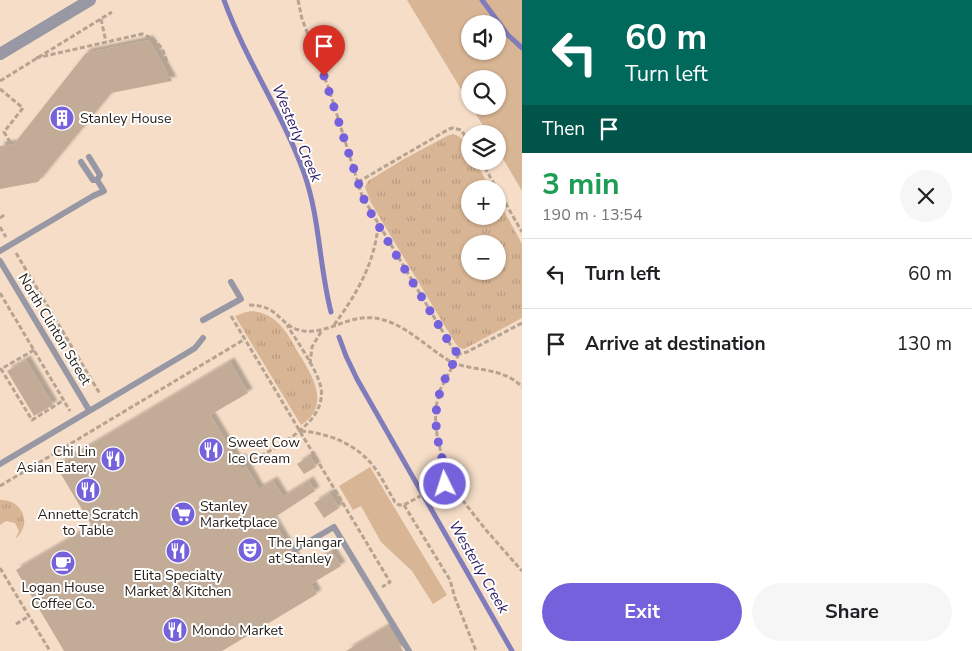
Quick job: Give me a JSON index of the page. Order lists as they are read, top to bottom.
{
  "streets": {
    "lane": ["North Clinton Street"]
  },
  "water": ["Westerly Creek"],
  "places": {
    "building": ["Stanley House"],
    "restaurant": [
      "Sweet Cow Ice Cream",
      "Chi Lin Asian Eatery",
      "Annette Scratch to Table",
      "Elita Specialty Market & Kitchen",
      "Mondo Market"
    ],
    "supermarket": ["Stanley Marketplace"],
    "theatre": ["The Hangar at Stanley"],
    "cafe": ["Logan House Coffee Co."]
  },
  "page": {
    "turn": ["60 m", "Turn left"],
    "map_buttons": ["+", "−"],
    "then": "Then",
    "heading": ["3 min", "190 m · 13:54"],
    "list": [
      {
        "name": "Turn left",
        "value": "60 m"
      },
      {
        "name": "Arrive at destination",
        "value": "130 m"
      }
    ],
    "buttons": ["Exit", "Share"]
  }
}
